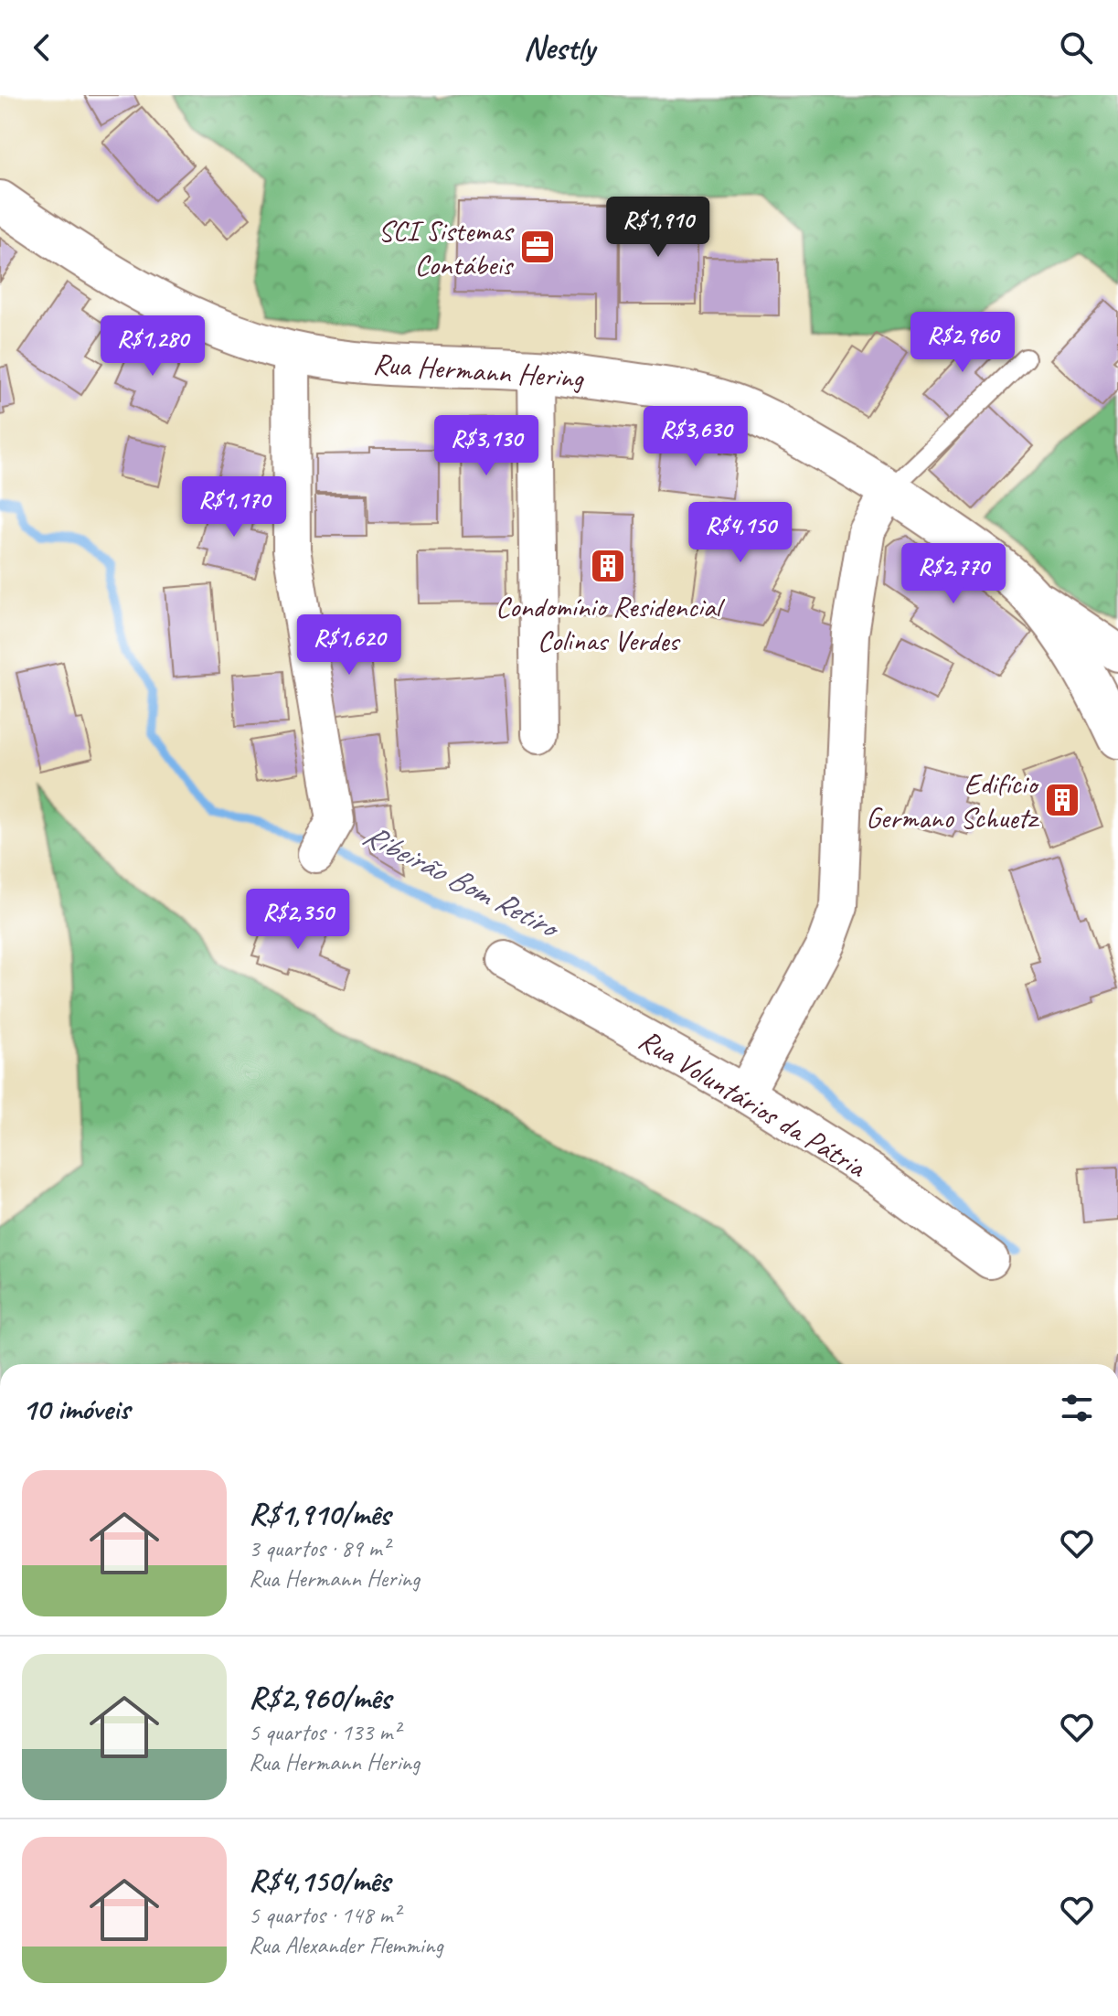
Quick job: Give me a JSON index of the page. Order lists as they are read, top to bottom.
{
  "streets": {
    "street": ["Rua Hermann Hering", "Rua Voluntários da Pátria"]
  },
  "water": ["Ribeirão Bom Retiro"],
  "places": {
    "office": ["SCI Sistemas Contábeis"],
    "building": ["Condomínio Residencial Colinas Verdes", "Edifício Germano Schuetz"]
  },
  "page": {
    "header": "Nestly",
    "price": [
      "R$1,910",
      "R$2,960",
      "R$1,280",
      "R$3,630",
      "R$3,130",
      "R$1,170",
      "R$4,150",
      "R$2,770",
      "R$1,620",
      "R$2,350"
    ],
    "heading": "10 imóveis",
    "list": [
      {
        "name": "R$1,910/mês",
        "note": "3 quartos · 89 m² · Rua Hermann Hering"
      },
      {
        "name": "R$2,960/mês",
        "note": "5 quartos · 133 m² · Rua Hermann Hering"
      },
      {
        "name": "R$4,150/mês",
        "note": "5 quartos · 148 m² · Rua Alexander Flemming"
      }
    ]
  }
}
